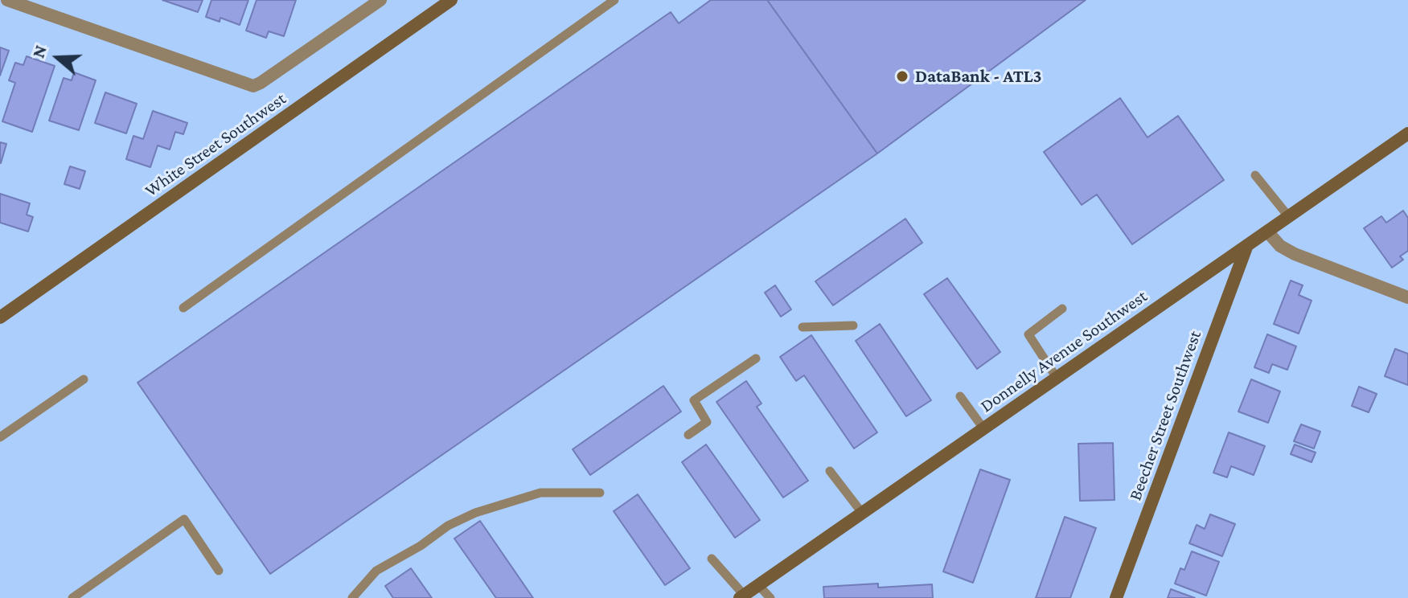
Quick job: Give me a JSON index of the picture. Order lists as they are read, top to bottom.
{
  "streets": {
    "street": ["White Street Southwest", "Donnelly Avenue Southwest", "Beecher Street Southwest"]
  },
  "crossings": [
    ["Donnelly Avenue Southwest", "Beecher Street Southwest"]
  ],
  "places": ["DataBank - ATL3"],
  "north": "left"
}
